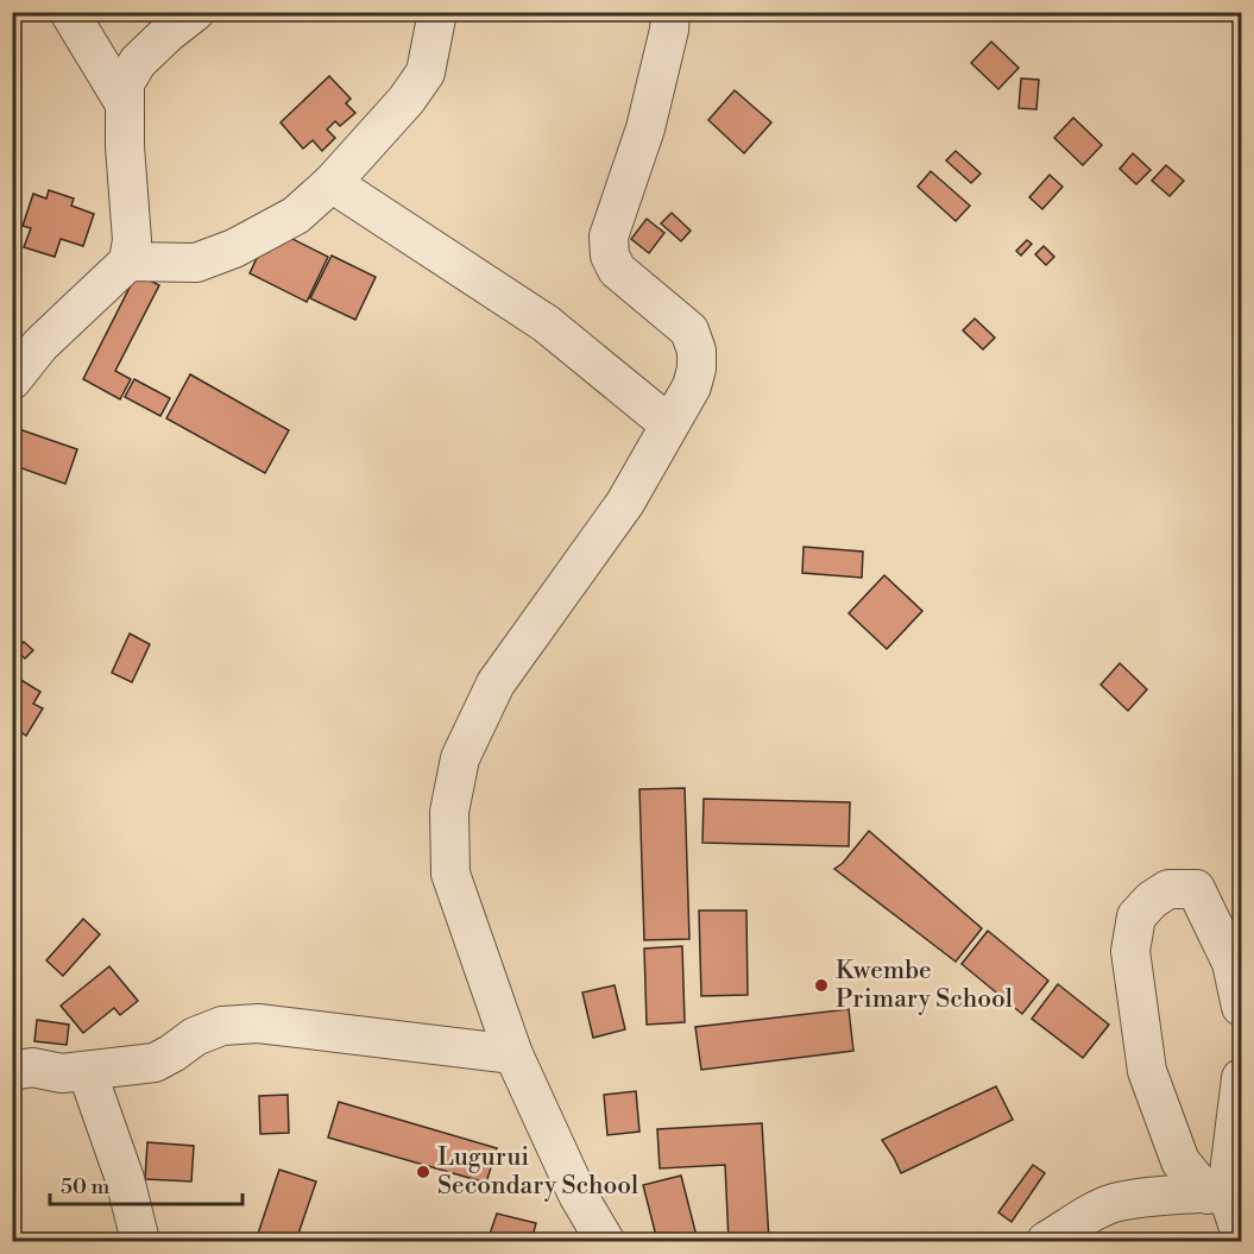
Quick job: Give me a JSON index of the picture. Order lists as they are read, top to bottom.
{
  "places": ["Kwembe Primary School", "Lugurui Secondary School"],
  "scale_bar": "50 m"
}
